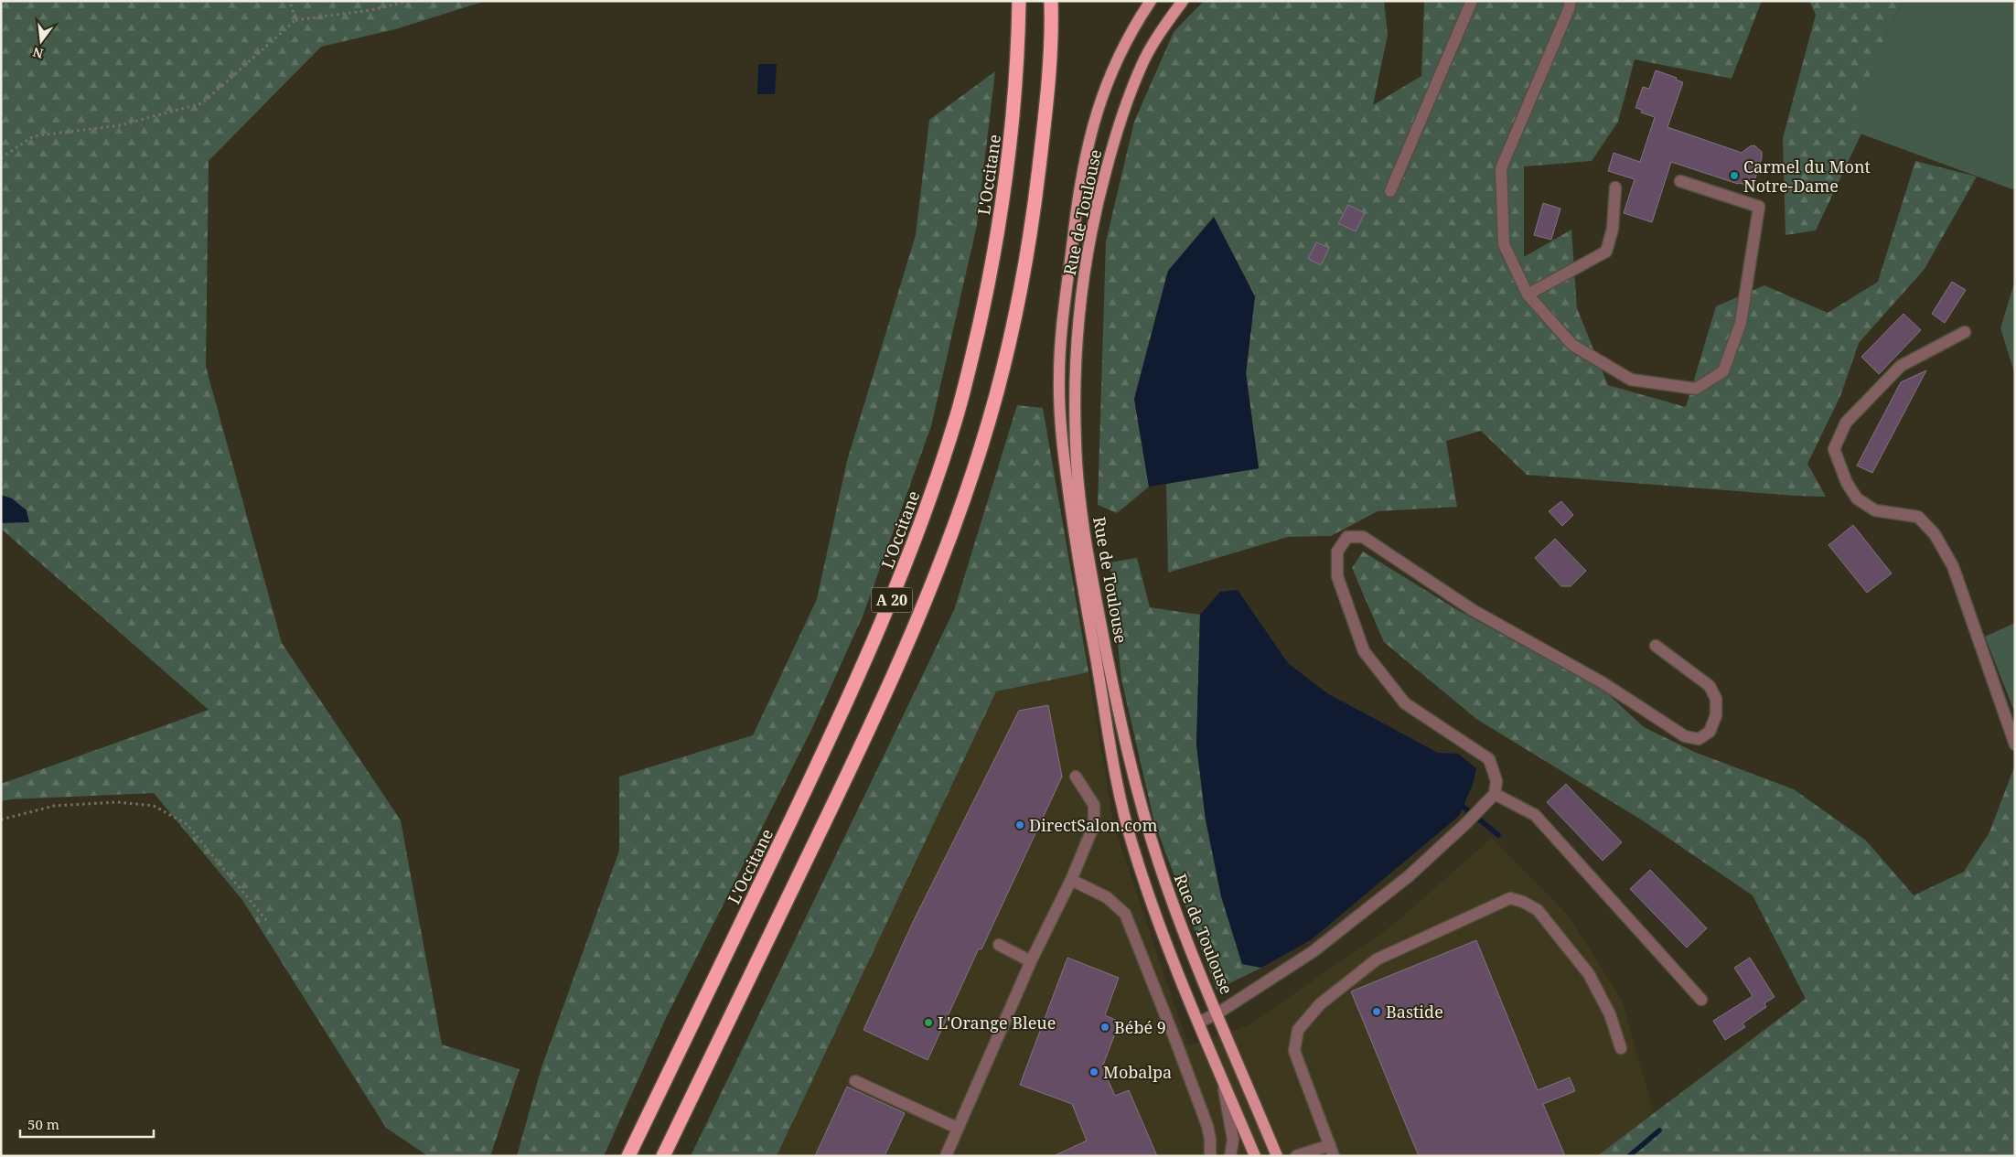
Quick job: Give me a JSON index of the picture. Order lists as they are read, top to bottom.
{
  "streets": {
    "highway": ["L'Occitane", "A 20"],
    "main road": ["Rue de Toulouse"]
  },
  "places": [
    "Carmel du Mont Notre-Dame",
    "DirectSalon.com",
    "Bastide",
    "L'Orange Bleue",
    "Bébé 9",
    "Mobalpa"
  ],
  "scale_bar": "50 m",
  "north": "bottom"
}
